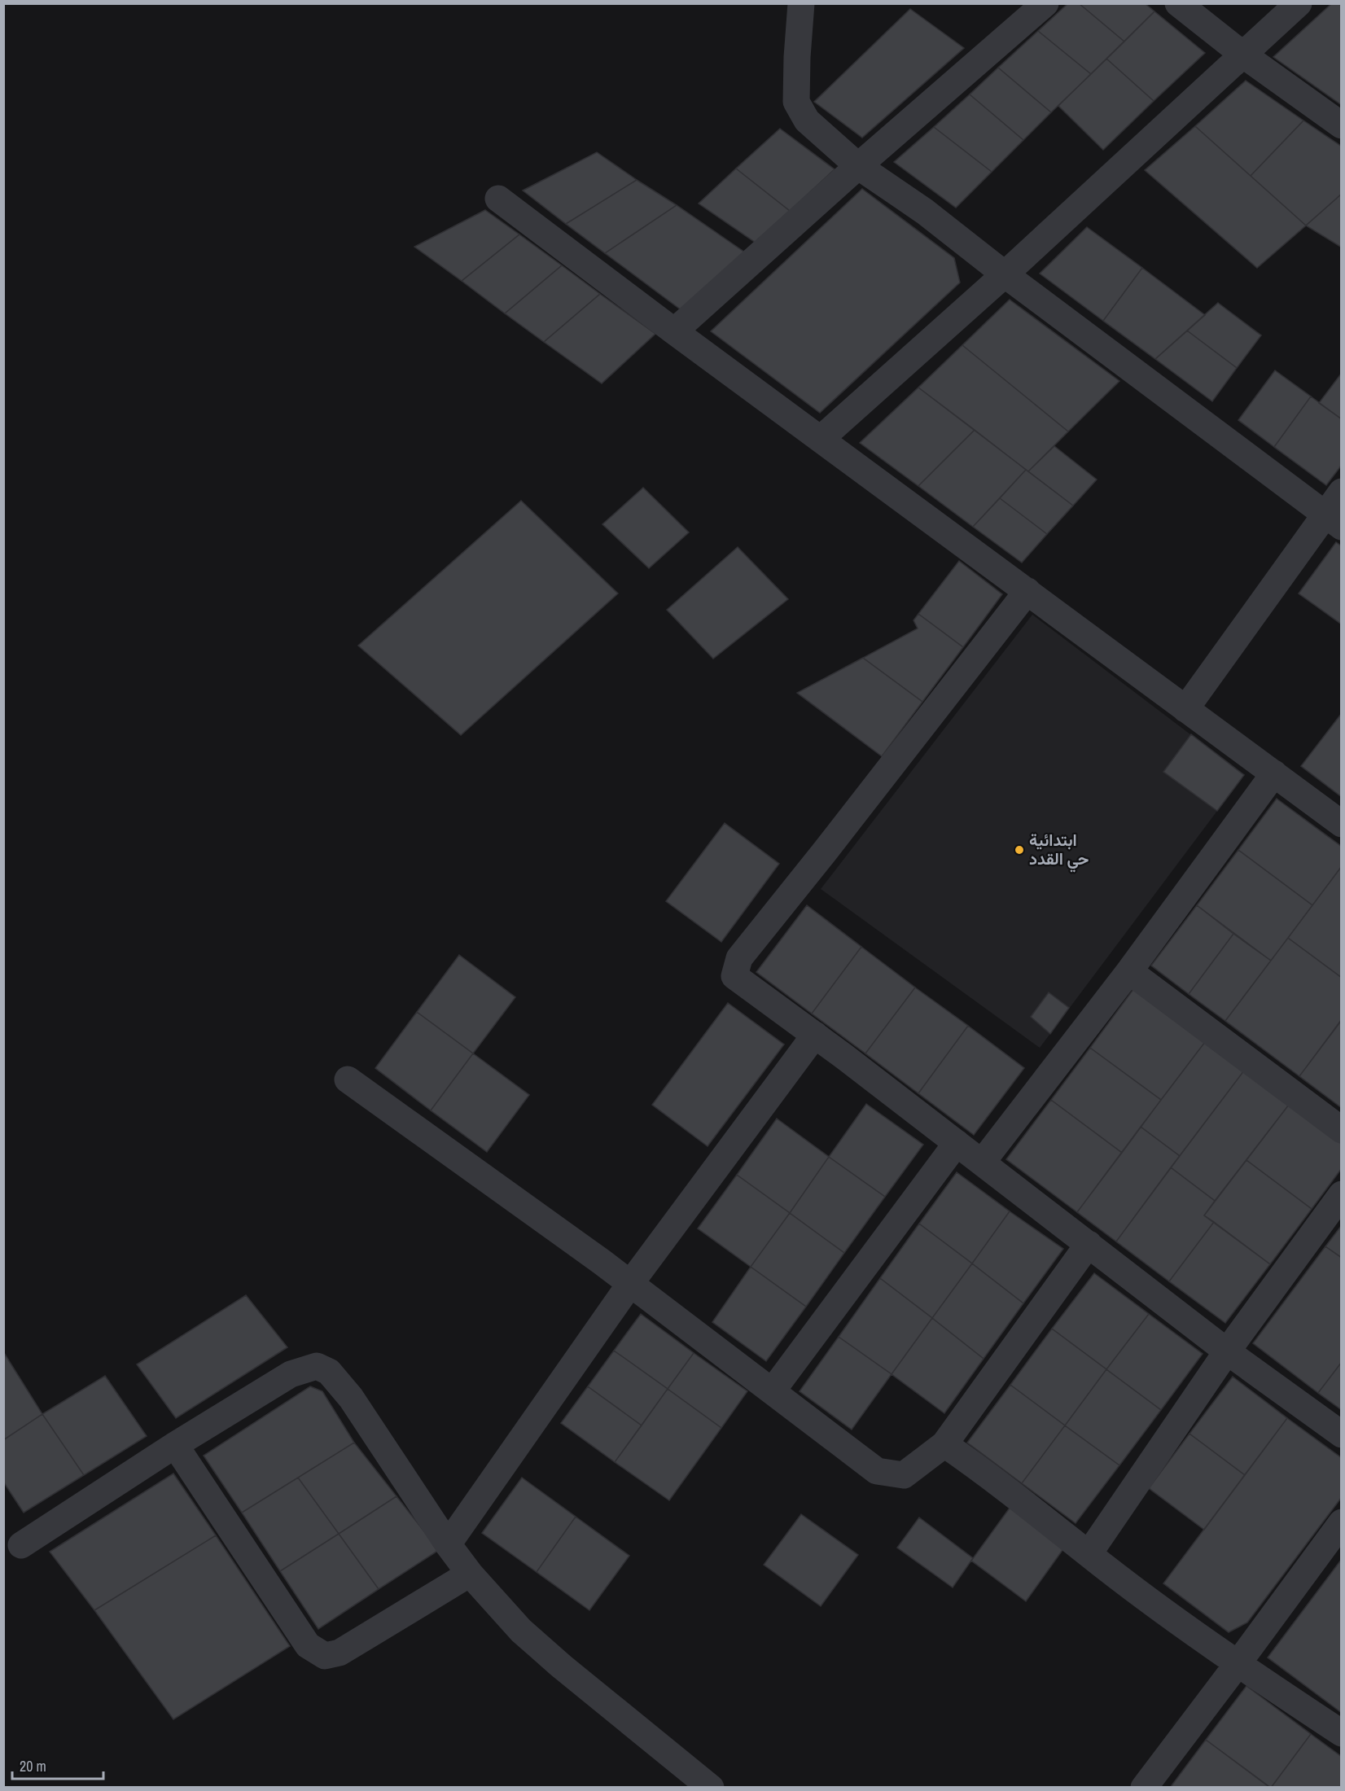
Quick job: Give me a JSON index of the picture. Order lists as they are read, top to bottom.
{
  "places": ["ابتدائية حي القدد"],
  "scale_bar": "20 m"
}
